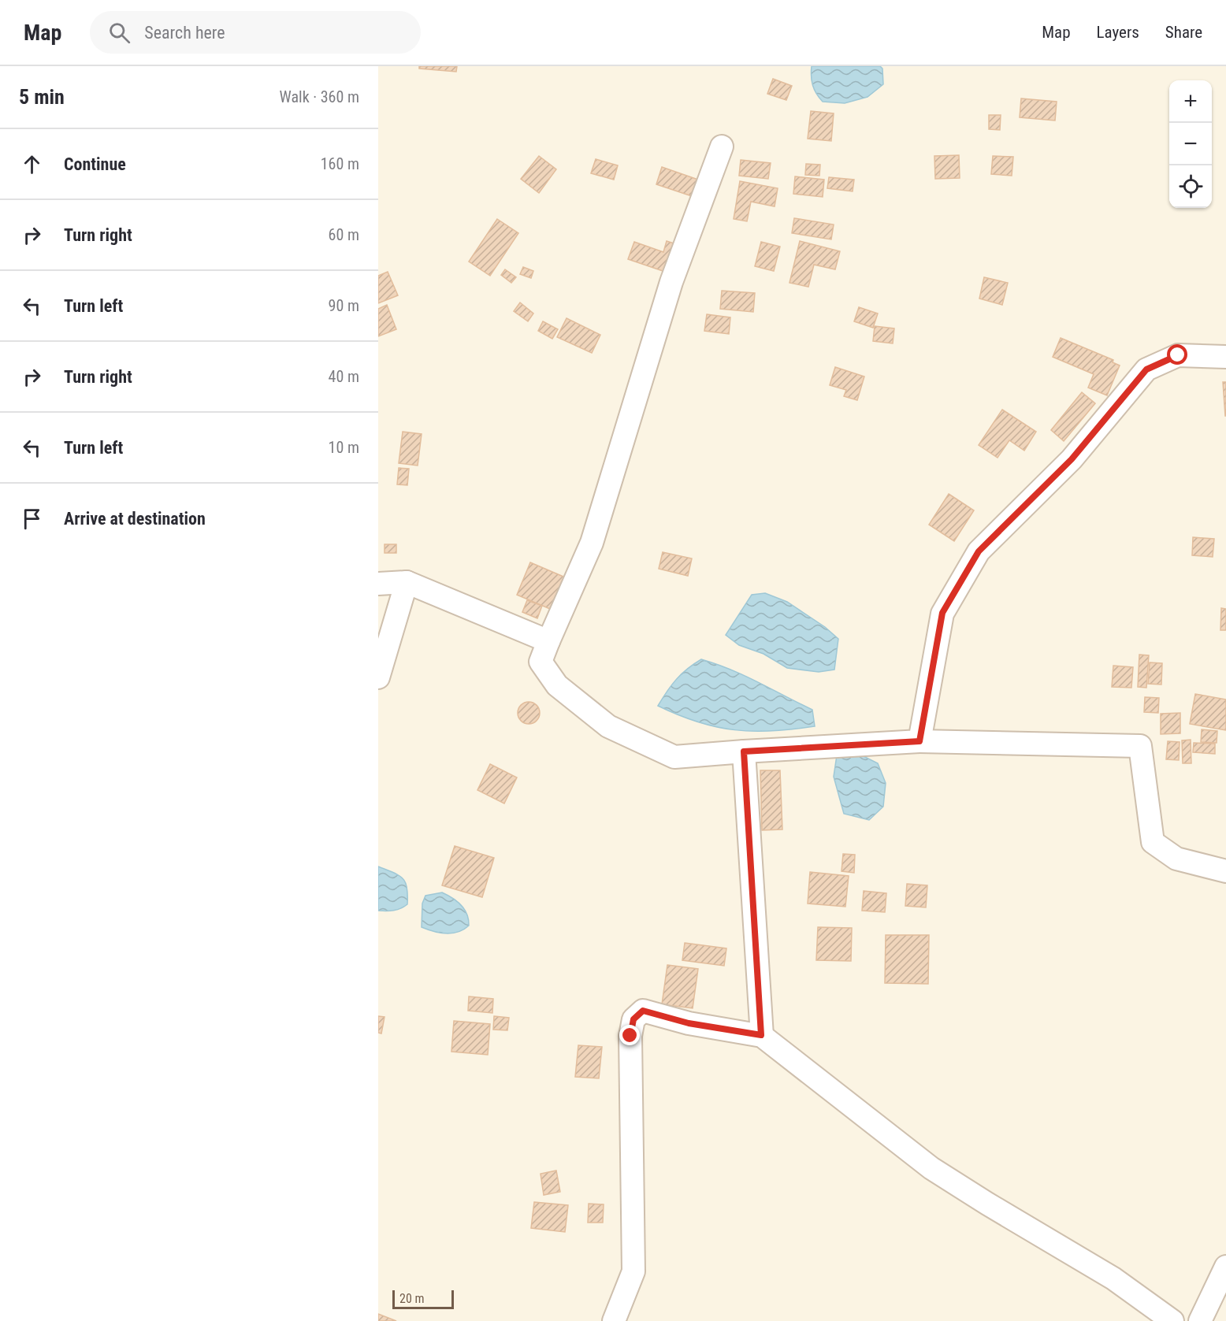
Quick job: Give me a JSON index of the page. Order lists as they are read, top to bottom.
{
  "scale_bar": "20 m",
  "page": {
    "header": "Map",
    "search": "Search here",
    "nav": ["Map", "Layers", "Share"],
    "heading": ["5 min", "Walk · 360 m"],
    "map_buttons": ["+", "−"],
    "list": [
      ["Continue", "160 m"],
      ["Turn right", "60 m"],
      ["Turn left", "90 m"],
      ["Turn right", "40 m"],
      ["Turn left", "10 m"],
      "Arrive at destination"
    ],
    "scale": "20 m"
  }
}
